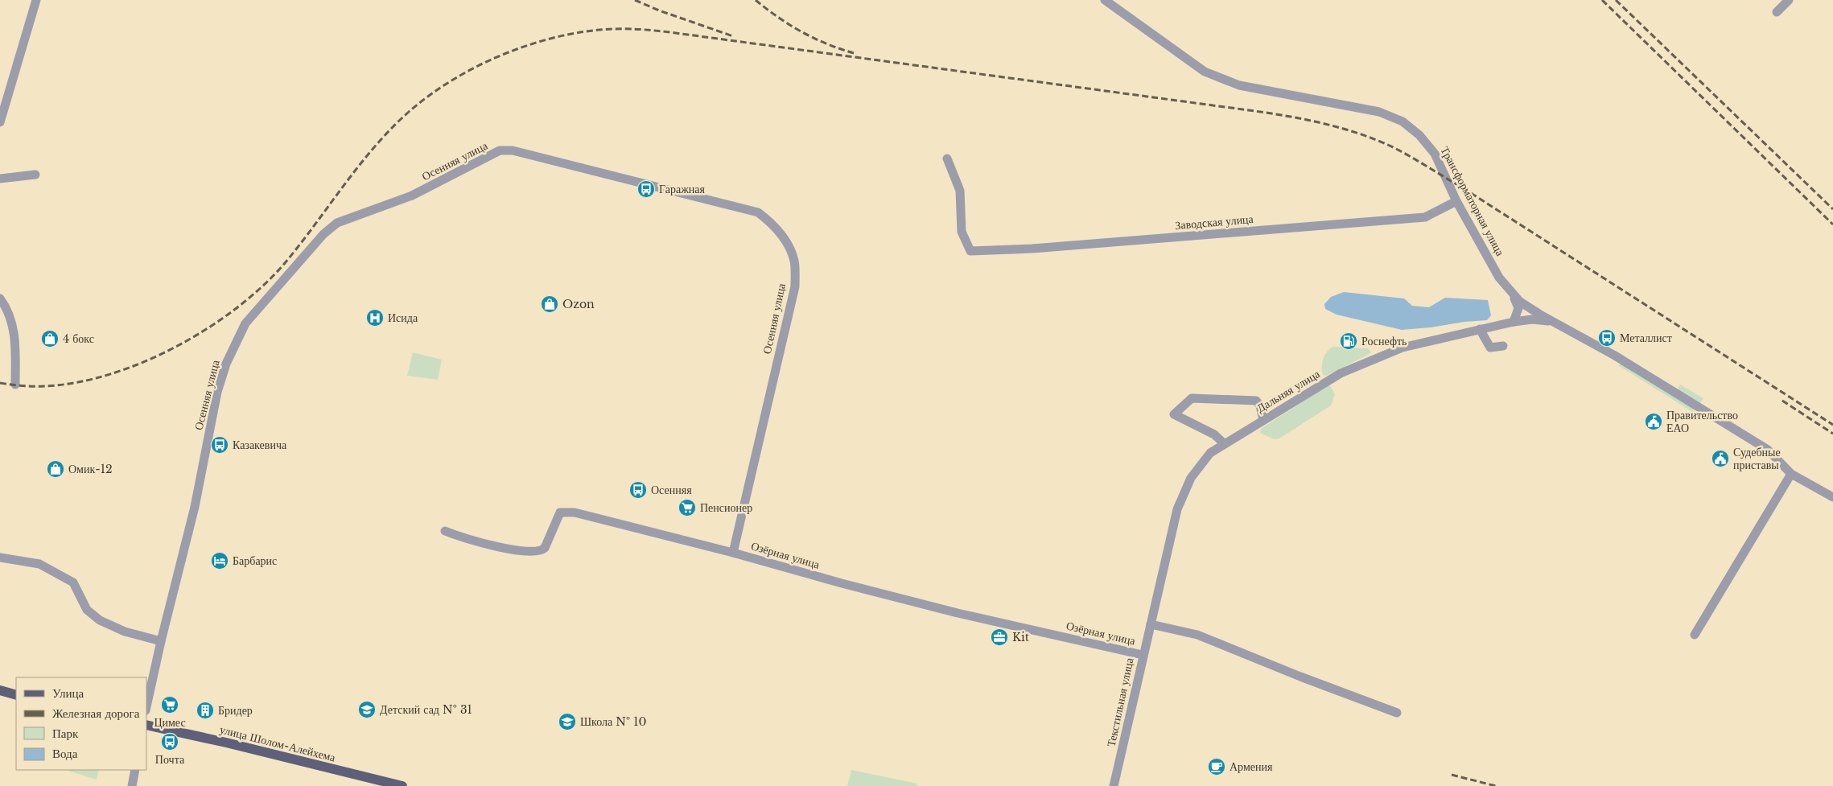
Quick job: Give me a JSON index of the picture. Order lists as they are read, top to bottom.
{
  "streets": {
    "main road": ["улица Шолом-Алейхема"],
    "street": [
      "Осенняя улица",
      "Трансформаторная улица",
      "Заводская улица",
      "Дальняя улица",
      "Озёрная улица",
      "Текстильная улица"
    ]
  },
  "crossings": [
    ["Осенняя улица", "Озёрная улица"],
    ["Трансформаторная улица", "Заводская улица"],
    ["Трансформаторная улица", "Дальняя улица"],
    ["Дальняя улица", "Текстильная улица"],
    ["Озёрная улица", "Текстильная улица"]
  ],
  "places": {
    "bus stop": [
      "Гаражная",
      "Металлист",
      "Казакевича",
      "Осенняя",
      "Почта"
    ],
    "shop": ["Ozon", "4 бокс", "Омик-12"],
    "hospital": ["Исида"],
    "fuel station": ["Роснефть"],
    "public building": ["Правительство ЕАО", "Судебные приставы"],
    "supermarket": ["Пенсионер", "Цимес"],
    "hotel": ["Барбарис"],
    "office": ["Kit"],
    "school or university": ["Детский сад № 31", "Школа № 10"],
    "building": ["Бридер"],
    "cafe": ["Армения"]
  },
  "legend": [
    "Улица",
    "Железная дорога",
    "Парк",
    "Вода"
  ]
}
